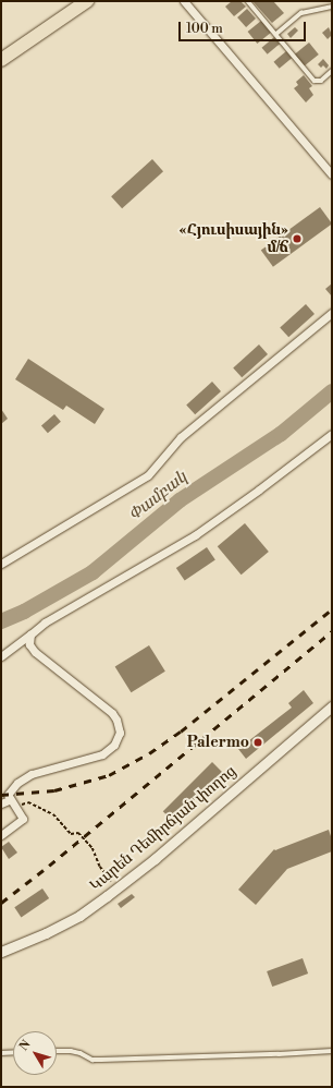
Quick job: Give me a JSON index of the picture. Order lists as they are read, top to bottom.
{
  "streets": {
    "main road": ["Կարեն Դեմիրճյան փողոց"]
  },
  "water": ["Փամբակ"],
  "places": ["«Հյուսիսային» մ/ճ", "Palermo"],
  "scale_bar": "100 m",
  "north": "top left"
}
